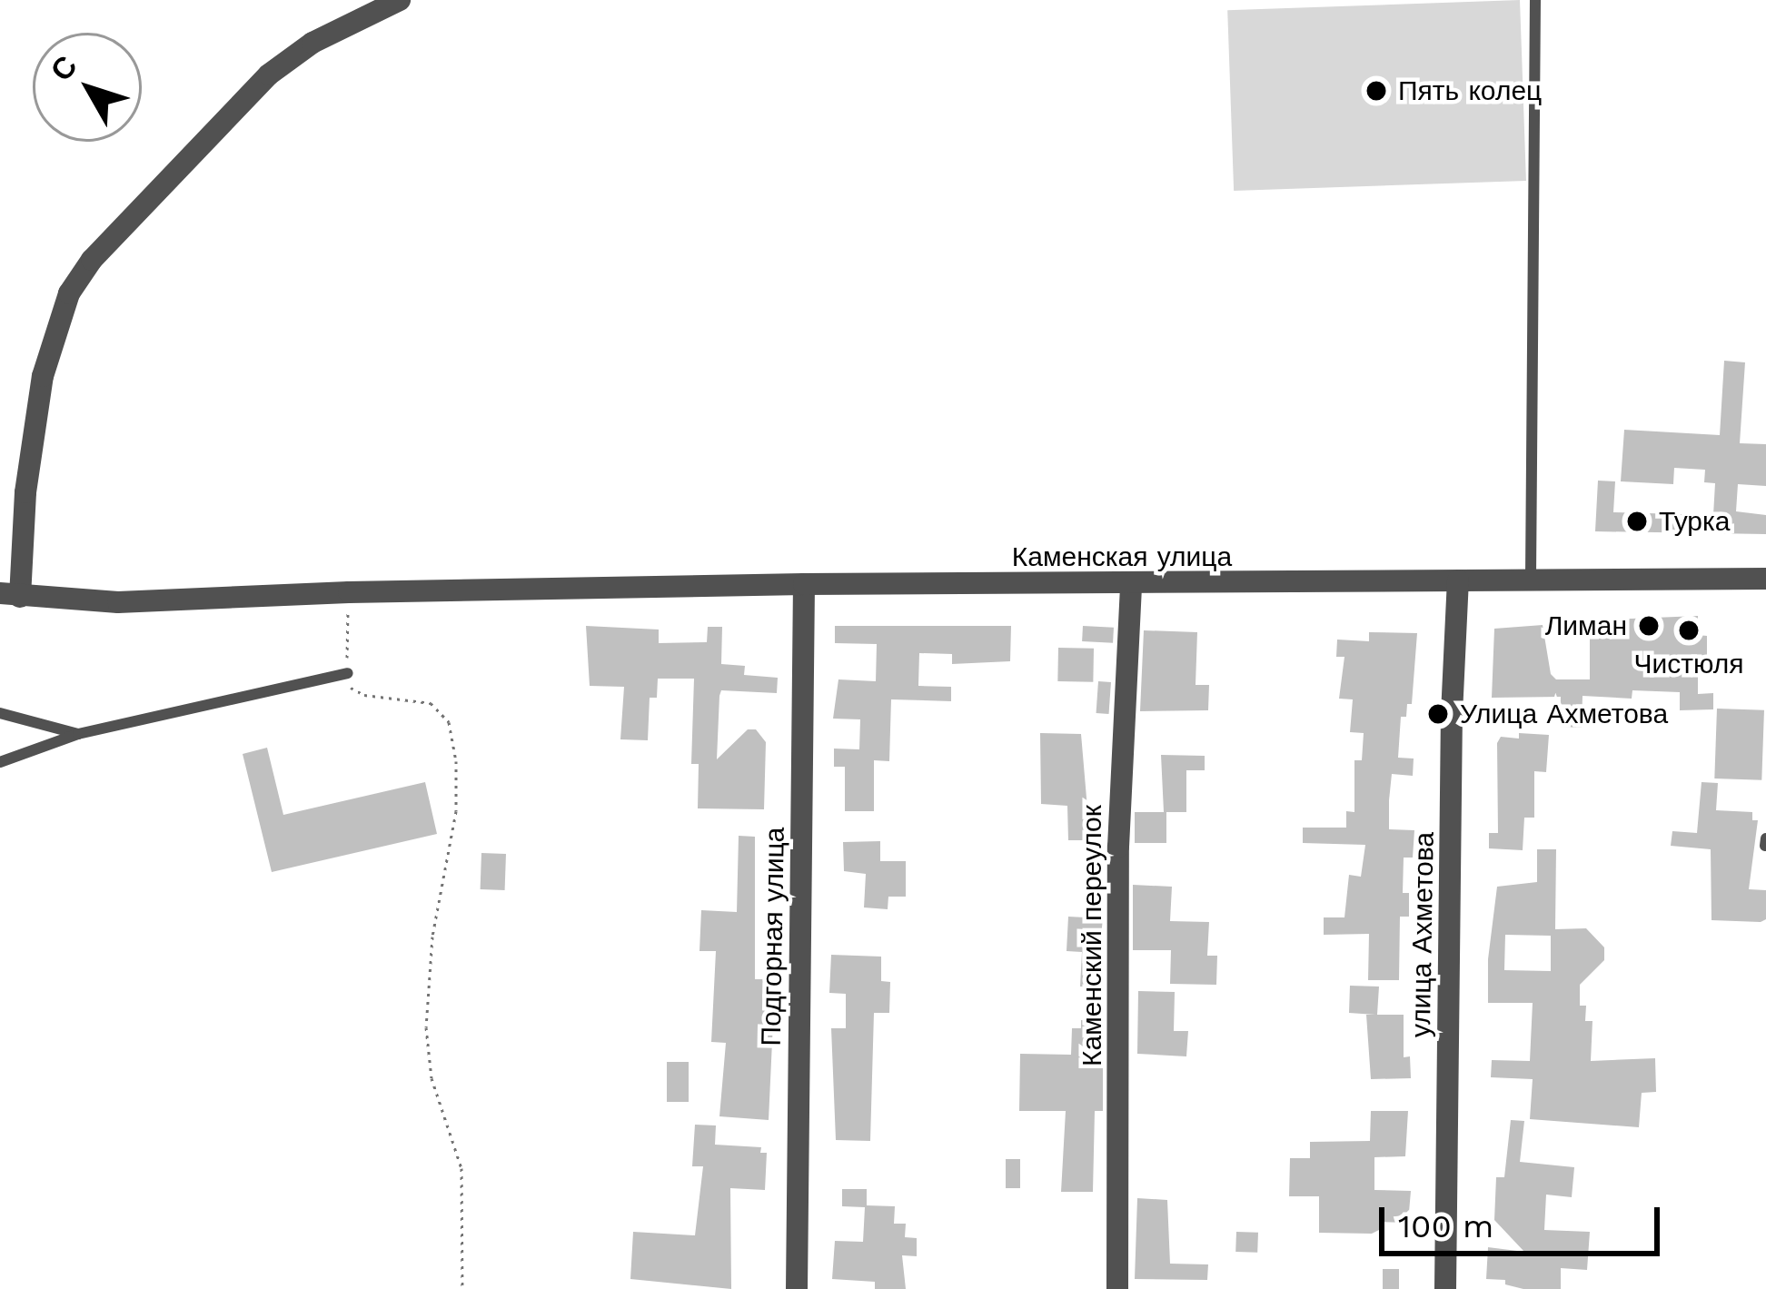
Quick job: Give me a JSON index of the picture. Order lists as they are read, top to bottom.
{
  "streets": {
    "street": [
      "Каменская улица",
      "улица Ахметова",
      "Каменский переулок",
      "Подгорная улица"
    ]
  },
  "crossings": [
    ["Каменская улица", "улица Ахметова"],
    ["Каменская улица", "Каменский переулок"],
    ["Каменская улица", "Подгорная улица"]
  ],
  "places": [
    "Пять колец",
    "Турка",
    "Лиман",
    "Чистюля",
    "Улица Ахметова"
  ],
  "scale_bar": "100 m",
  "north": "top left"
}
